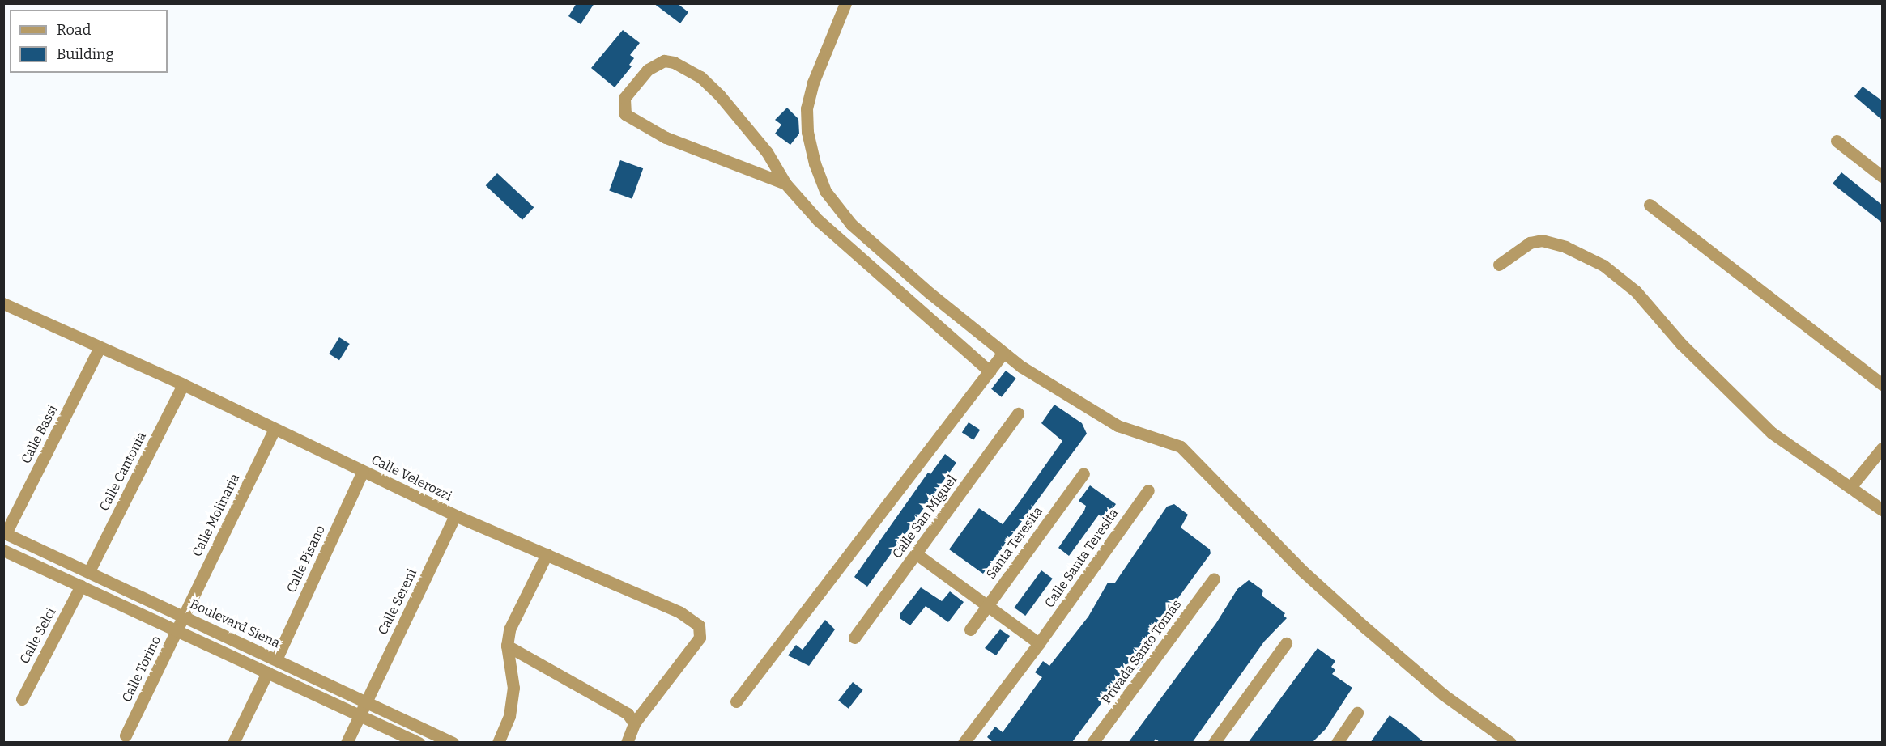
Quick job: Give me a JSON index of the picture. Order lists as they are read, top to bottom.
{
  "streets": {
    "street": [
      "Calle Bassi",
      "Calle Cantonia",
      "Calle Velerozzi",
      "Calle Molinaria",
      "Calle San Miguel",
      "Santa Teresita",
      "Calle Santa Teresita",
      "Calle Pisano",
      "Calle Sereni",
      "Boulevard Siena",
      "Calle Selci",
      "Privada Santo Tomás",
      "Calle Torino"
    ]
  },
  "crossings": [
    ["Calle Bassi", "Calle Velerozzi"],
    ["Calle Bassi", "Boulevard Siena"],
    ["Calle Cantonia", "Calle Velerozzi"],
    ["Calle Cantonia", "Boulevard Siena"],
    ["Calle Velerozzi", "Calle Molinaria"],
    ["Calle Velerozzi", "Calle Pisano"],
    ["Calle Velerozzi", "Calle Sereni"],
    ["Calle Molinaria", "Boulevard Siena"],
    ["Calle Molinaria", "Calle Torino"],
    ["Calle Pisano", "Boulevard Siena"],
    ["Calle Sereni", "Boulevard Siena"],
    ["Boulevard Siena", "Calle Torino"]
  ],
  "legend": ["Road", "Building"]
}
